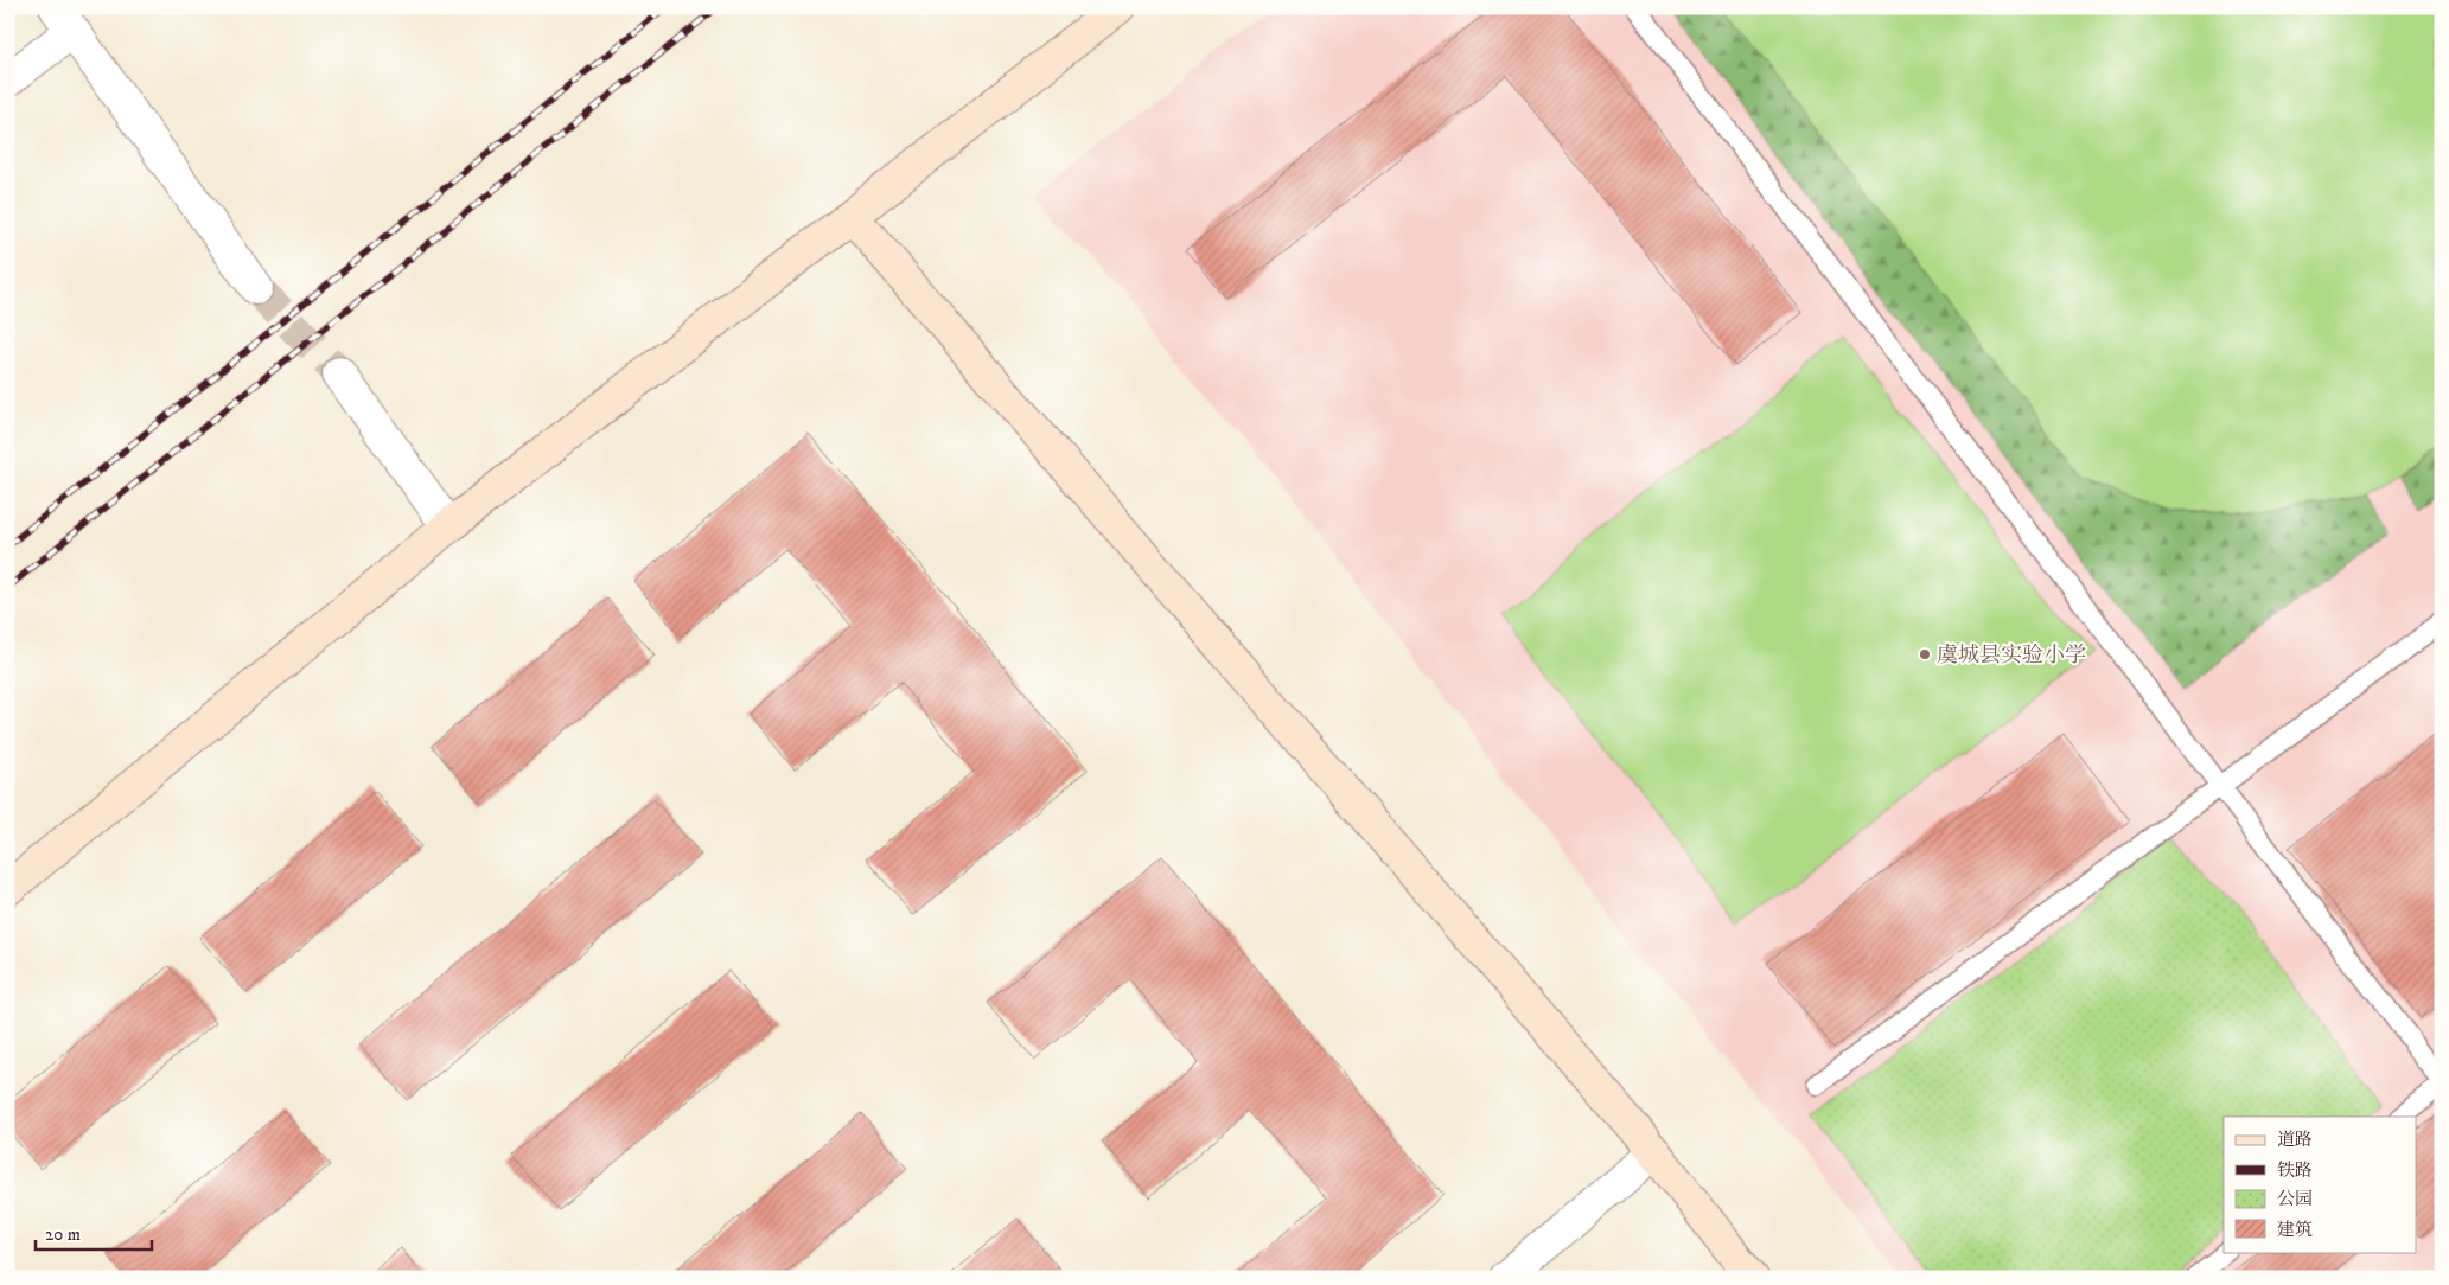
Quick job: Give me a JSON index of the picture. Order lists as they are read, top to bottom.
{
  "places": ["虞城县实验小学"],
  "legend": [
    "道路",
    "铁路",
    "公园",
    "建筑"
  ],
  "scale_bar": "20 m"
}
